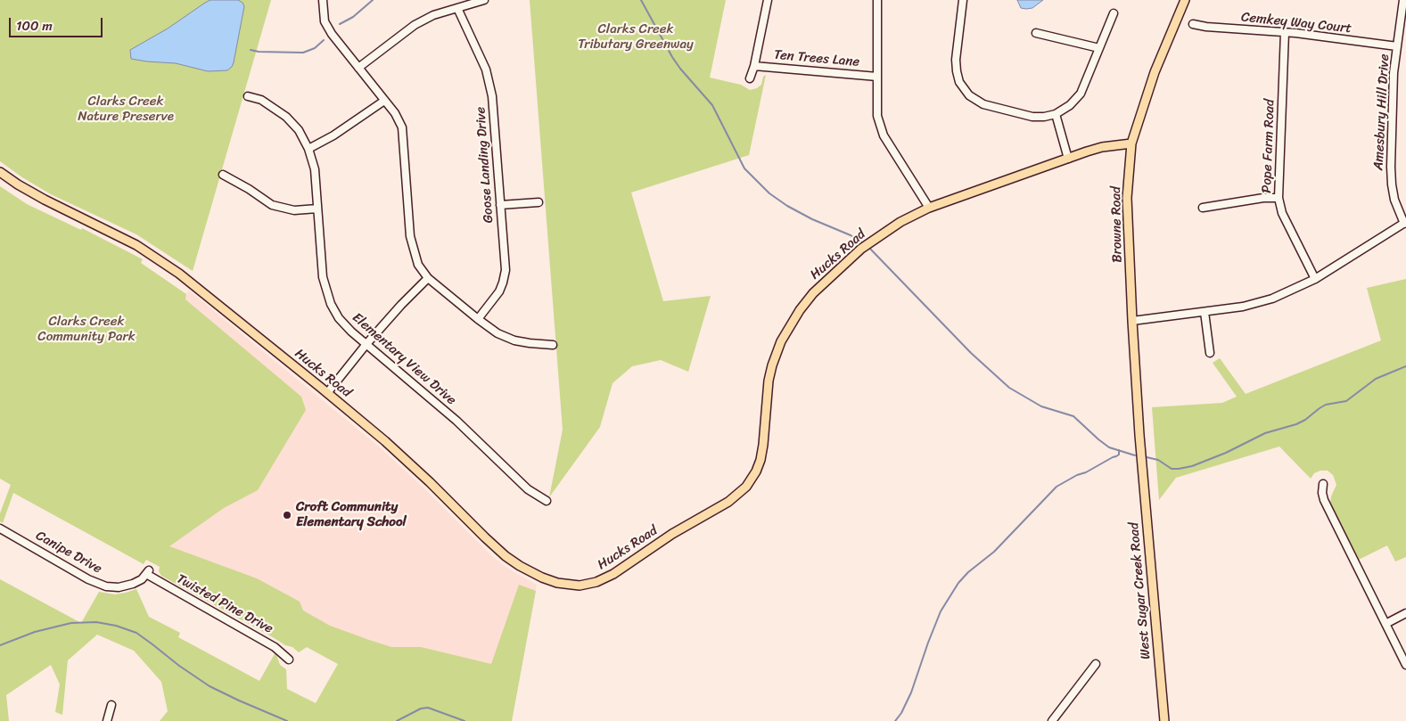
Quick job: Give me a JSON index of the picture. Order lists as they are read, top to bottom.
{
  "streets": {
    "main road": ["Browne Road", "Hucks Road", "West Sugar Creek Road"],
    "street": [
      "Cemkey Way Court",
      "Ten Trees Lane",
      "Amesbury Hill Drive",
      "Pope Farm Road",
      "Goose Landing Drive",
      "Elementary View Drive",
      "Canipe Drive",
      "Twisted Pine Drive"
    ]
  },
  "crossings": [
    ["Cemkey Way Court", "Amesbury Hill Drive"],
    ["Cemkey Way Court", "Pope Farm Road"],
    ["Browne Road", "Hucks Road"],
    ["Browne Road", "West Sugar Creek Road"],
    ["Canipe Drive", "Twisted Pine Drive"]
  ],
  "parks": ["Clarks Creek Tributary Greenway", "Clarks Creek Nature Preserve", "Clarks Creek Community Park"],
  "places": ["Croft Community Elementary School"],
  "scale_bar": "100 m"
}
